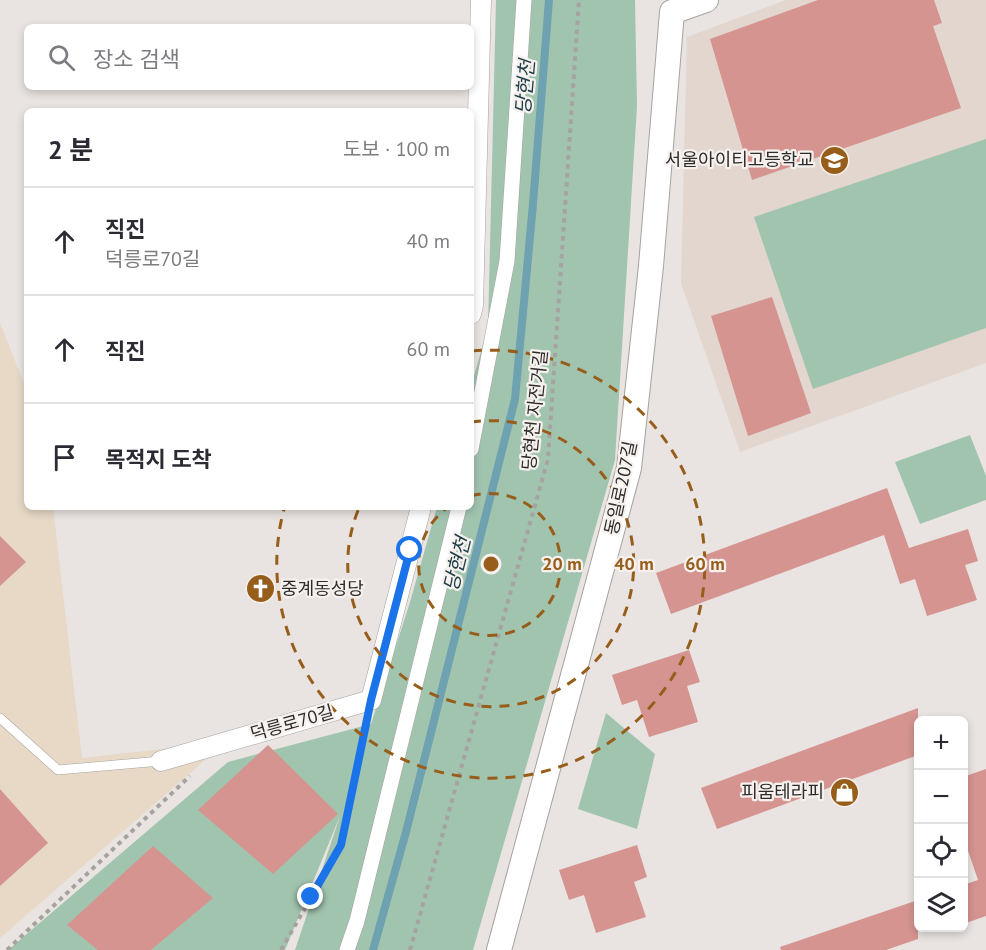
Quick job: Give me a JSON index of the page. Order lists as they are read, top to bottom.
{
  "streets": {
    "street": ["동일로207길", "덕릉로70길"],
    "path": ["당현천 자전거길"]
  },
  "water": ["당현천"],
  "places": {
    "school or university": ["서울아이티고등학교"],
    "church": ["중계동성당"],
    "shop": ["피움테라피"]
  },
  "page": {
    "search": "장소 검색",
    "heading": ["2 분", "도보 · 100 m"],
    "list": [
      ["직진", "덕릉로70길", "40 m"],
      ["직진", "60 m"],
      "목적지 도착"
    ],
    "map_buttons": ["+", "−"]
  },
  "rings": ["20 m", "40 m", "60 m"]
}
